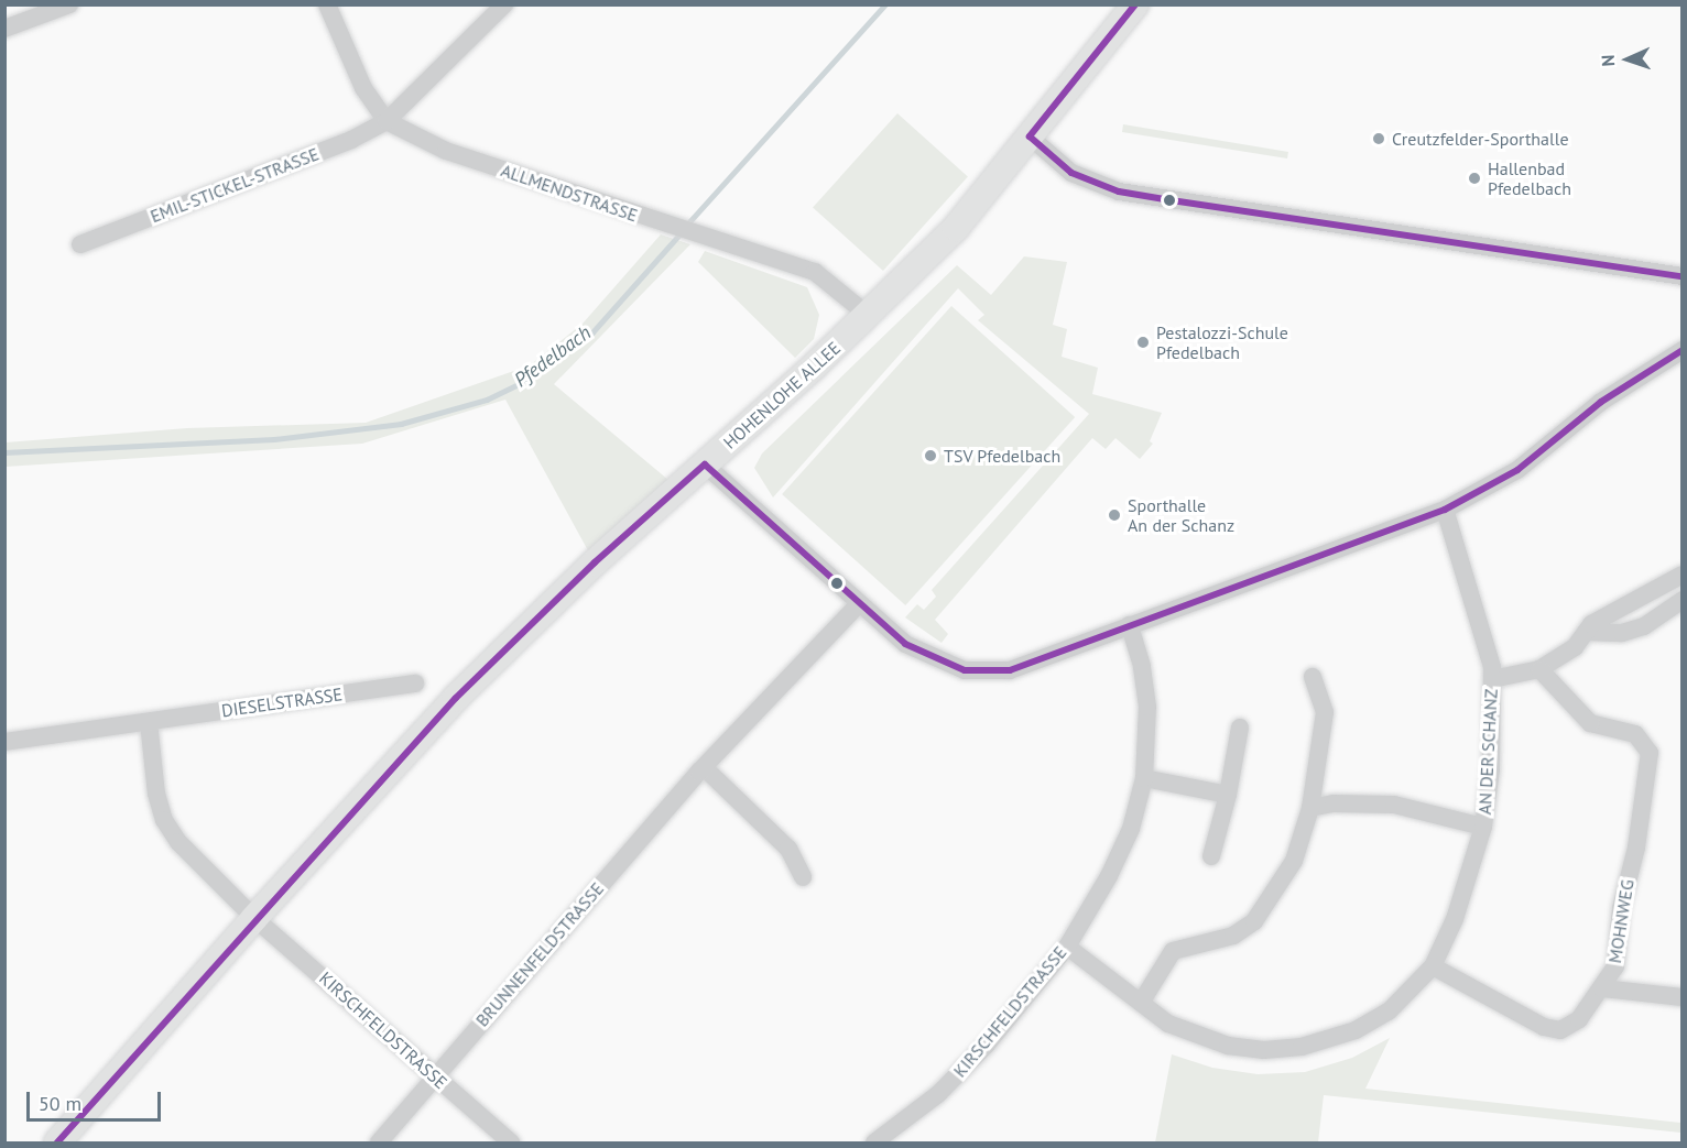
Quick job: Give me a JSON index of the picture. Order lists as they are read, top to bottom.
{
  "streets": {
    "street": [
      "EMIL-STICKEL-STRASSE",
      "ALLMENDSTRASSE",
      "HOHENLOHE ALLEE",
      "DIESELSTRASSE",
      "AN DER SCHANZ",
      "MOHNWEG",
      "BRUNNENFELDSTRASSE",
      "KIRSCHFELDSTRASSE"
    ]
  },
  "crossings": [
    ["EMIL-STICKEL-STRASSE", "ALLMENDSTRASSE"],
    ["ALLMENDSTRASSE", "HOHENLOHE ALLEE"],
    ["HOHENLOHE ALLEE", "KIRSCHFELDSTRASSE"],
    ["AN DER SCHANZ", "MOHNWEG"],
    ["AN DER SCHANZ", "KIRSCHFELDSTRASSE"],
    ["BRUNNENFELDSTRASSE", "KIRSCHFELDSTRASSE"]
  ],
  "water": ["Pfedelbach"],
  "places": [
    "Creutzfelder-Sporthalle",
    "Hallenbad Pfedelbach",
    "Pestalozzi-Schule Pfedelbach",
    "TSV Pfedelbach",
    "Sporthalle An der Schanz"
  ],
  "scale_bar": "50 m",
  "north": "left"
}
